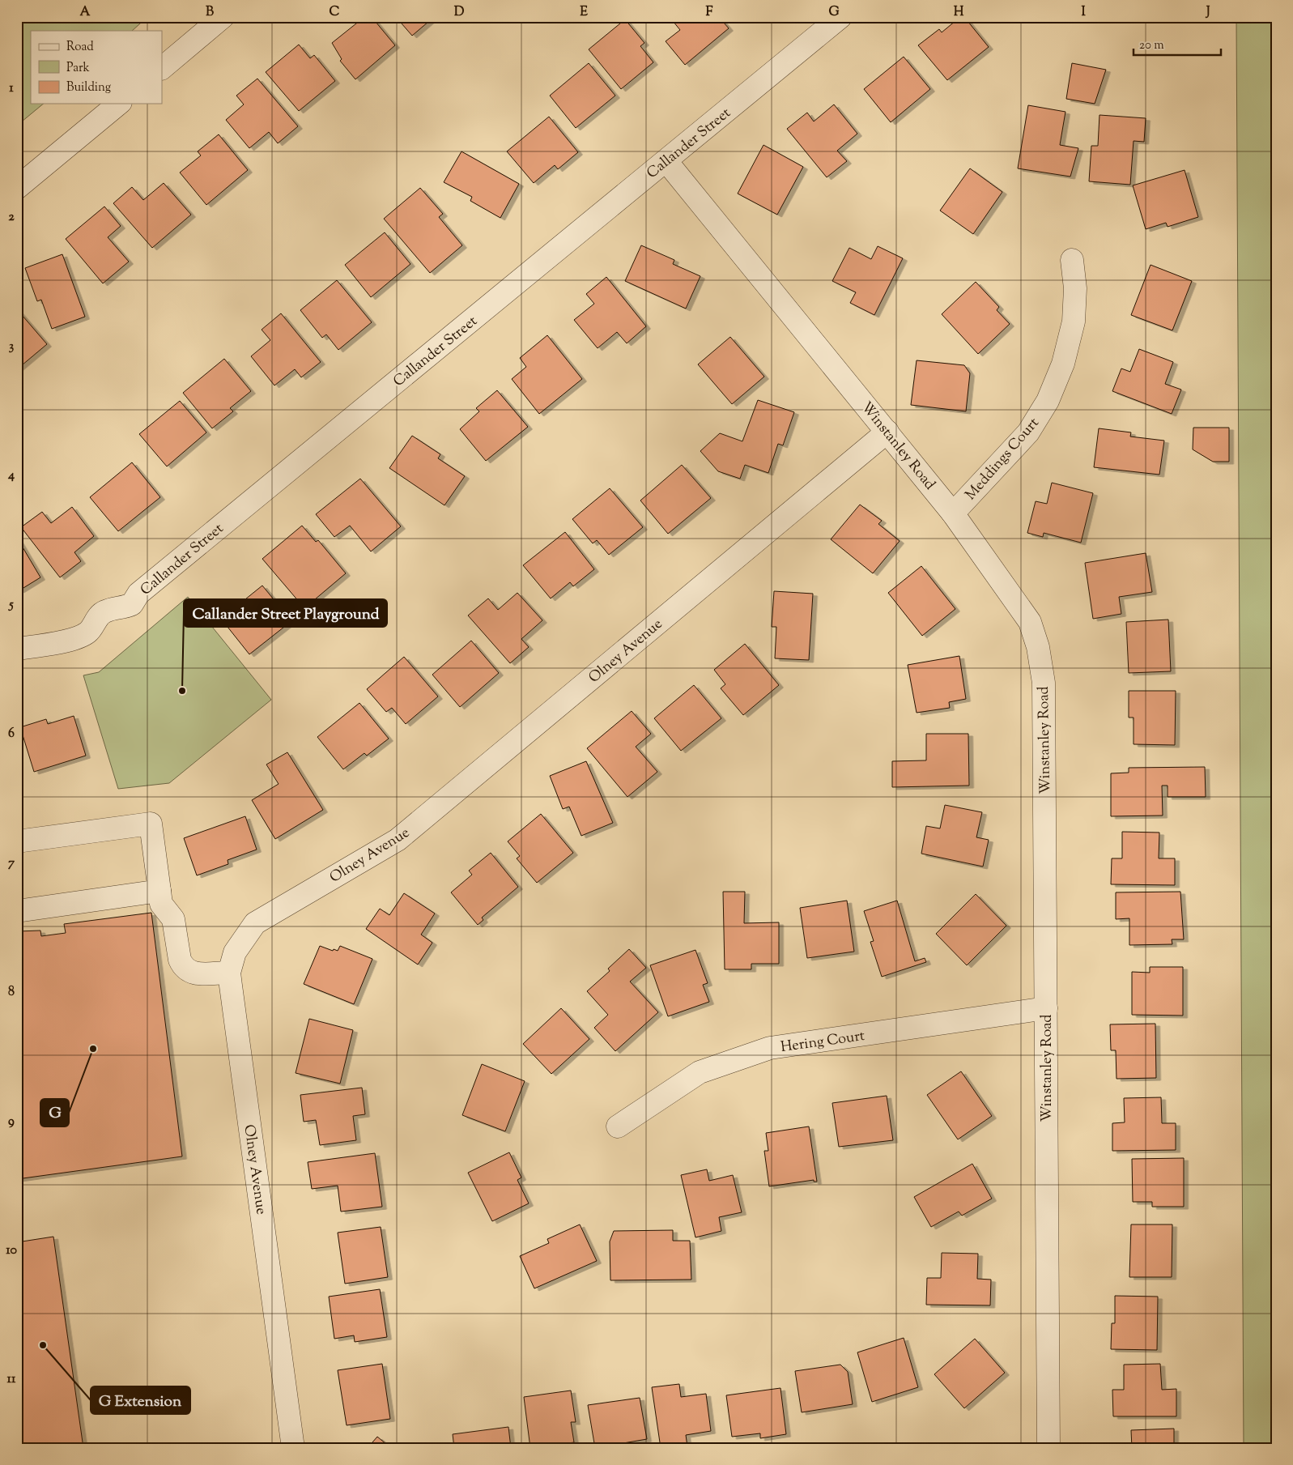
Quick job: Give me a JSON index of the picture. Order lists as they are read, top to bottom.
{
  "streets": {
    "street": [
      "Callander Street",
      "Winstanley Road",
      "Meddings Court",
      "Olney Avenue",
      "Hering Court"
    ]
  },
  "crossings": [
    ["Callander Street", "Winstanley Road"],
    ["Winstanley Road", "Meddings Court"],
    ["Winstanley Road", "Olney Avenue"],
    ["Winstanley Road", "Hering Court"]
  ],
  "places": ["Callander Street Playground", "G", "G Extension"],
  "legend": ["Road", "Park", "Building"],
  "scale_bar": "20 m",
  "grid": {
    "columns": [
      "A",
      "B",
      "C",
      "D",
      "E",
      "F",
      "G",
      "H",
      "I",
      "J"
    ],
    "rows": [
      "1",
      "2",
      "3",
      "4",
      "5",
      "6",
      "7",
      "8",
      "9",
      "10",
      "11"
    ]
  }
}
